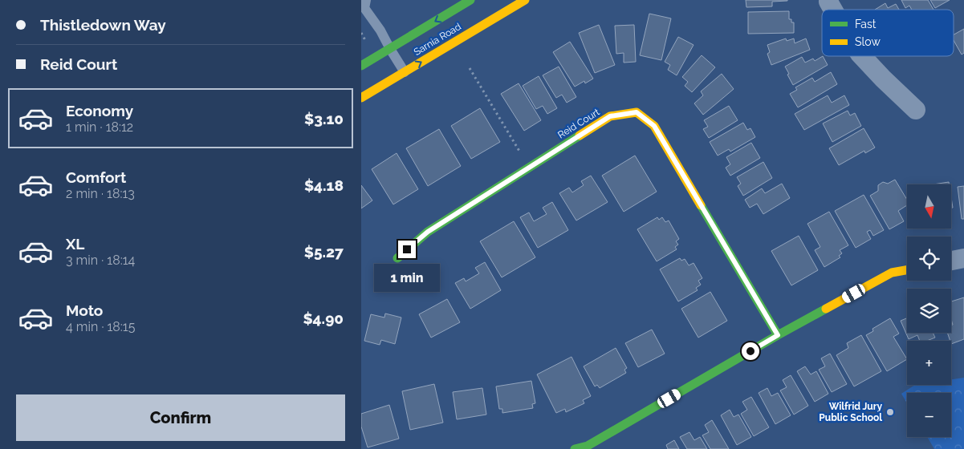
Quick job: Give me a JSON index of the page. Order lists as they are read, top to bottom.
{
  "streets": {
    "street": ["Sarnia Road", "Reid Court"]
  },
  "places": ["Wilfrid Jury Public School"],
  "legend": ["Fast", "Slow"],
  "north": "bottom",
  "page": {
    "banner": ["Thistledown Way", "Reid Court"],
    "list": [
      {
        "name": "Economy",
        "note": "1 min · 18:12",
        "value": "$3.10"
      },
      {
        "name": "Comfort",
        "note": "2 min · 18:13",
        "value": "$4.18"
      },
      {
        "name": "XL",
        "note": "3 min · 18:14",
        "value": "$5.27"
      },
      {
        "name": "Moto",
        "note": "4 min · 18:15",
        "value": "$4.90"
      }
    ],
    "map_buttons": ["+", "−"],
    "bubble": "1 min",
    "buttons": "Confirm"
  }
}
